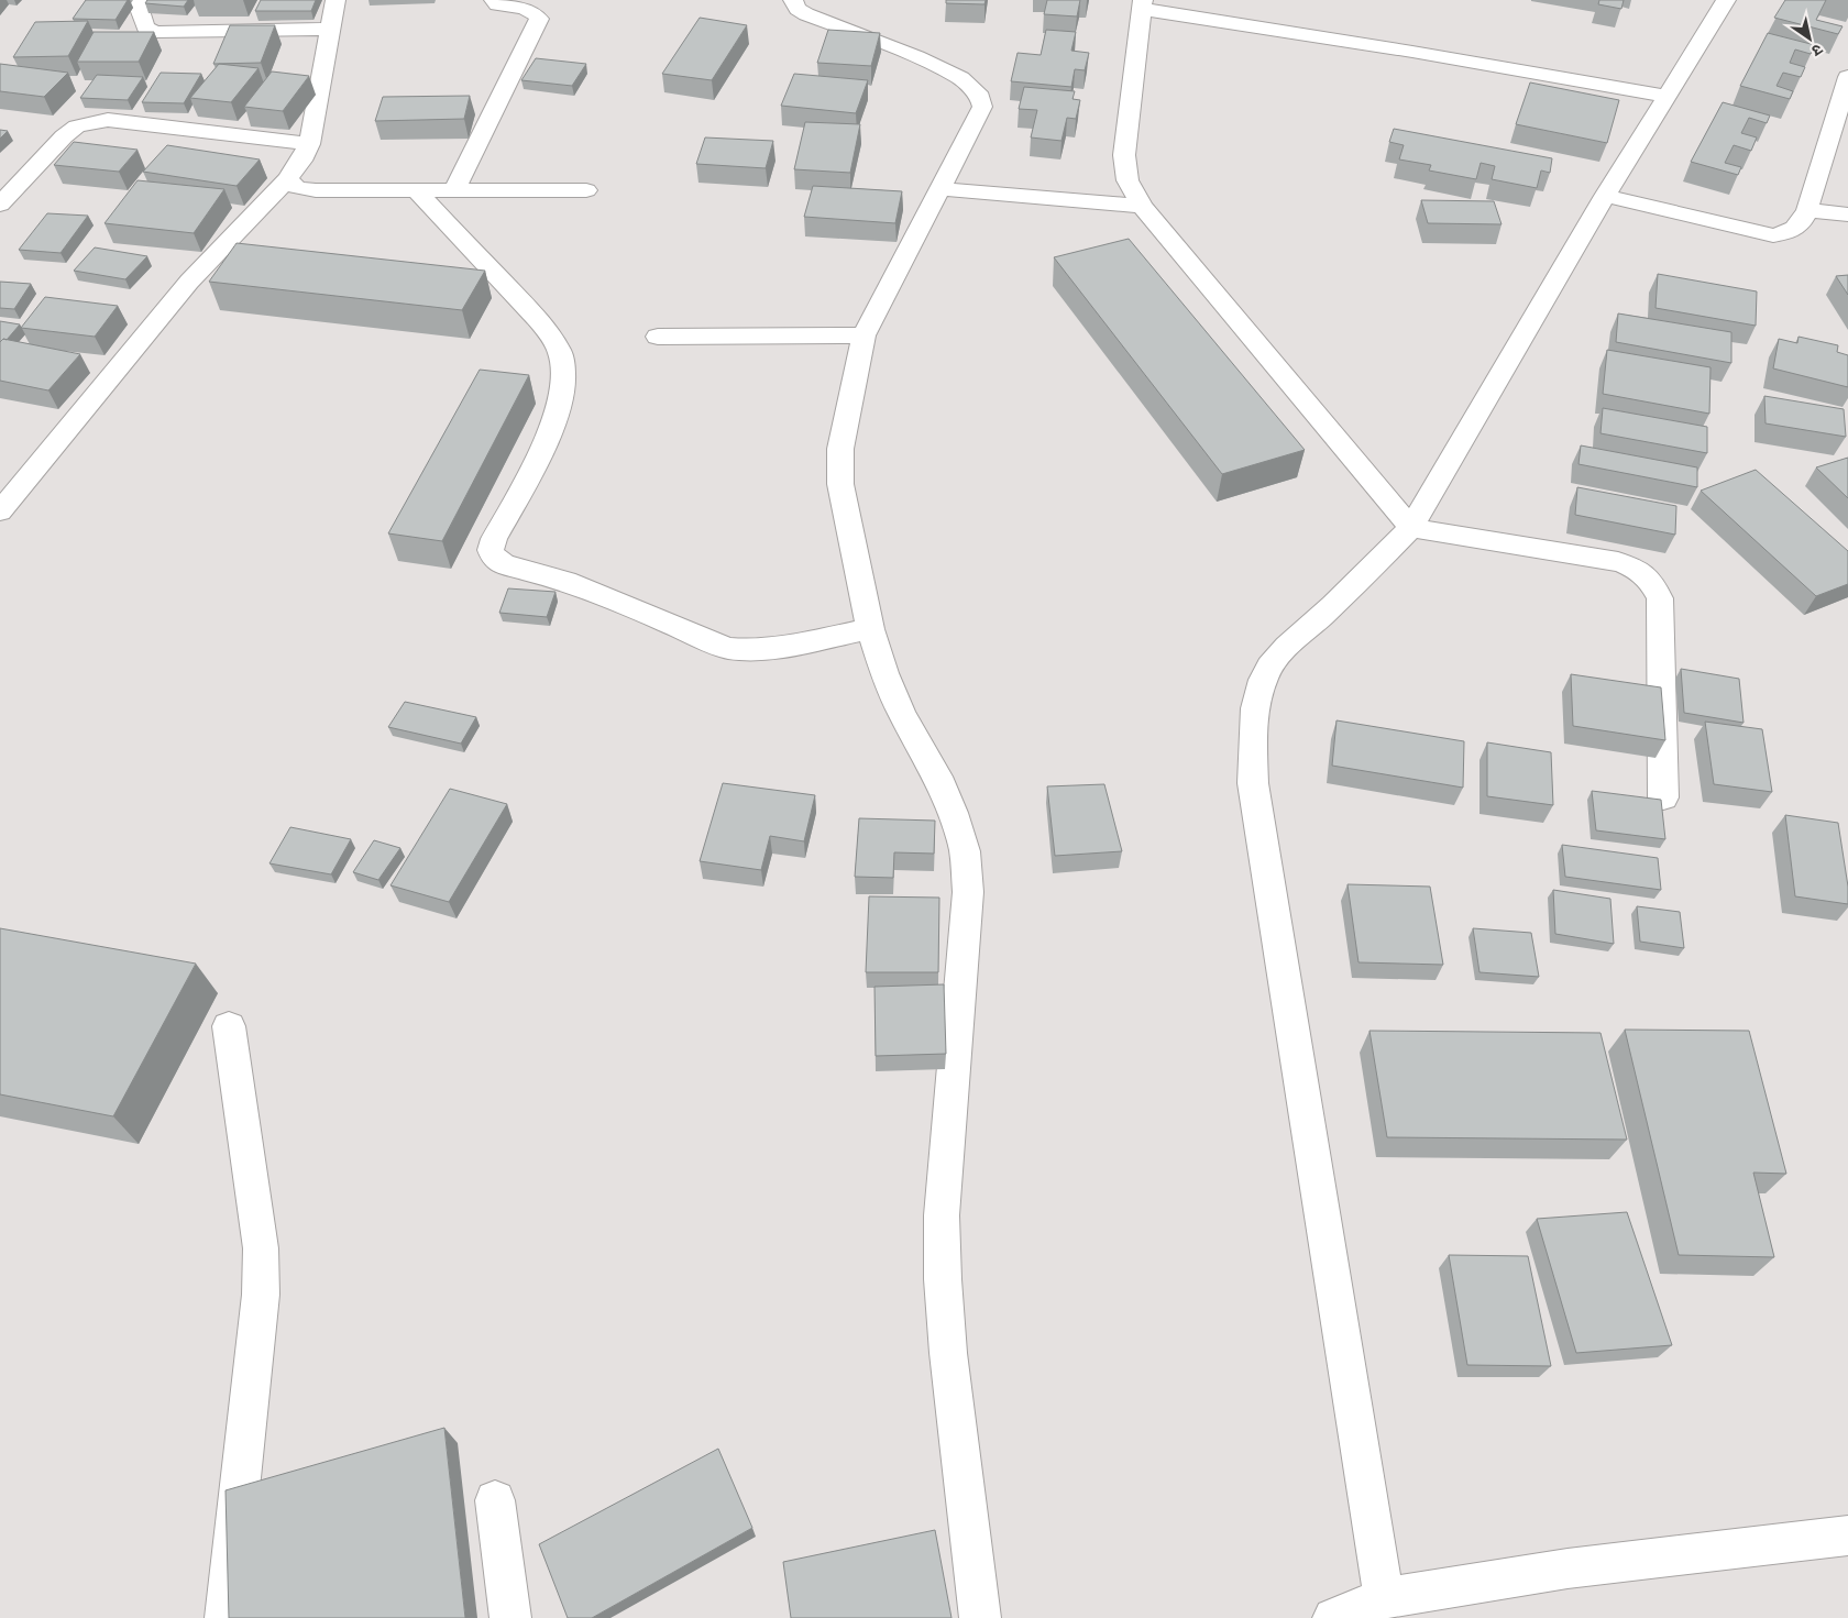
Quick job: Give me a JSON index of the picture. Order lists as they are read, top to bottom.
{
  "north": "bottom right"
}
